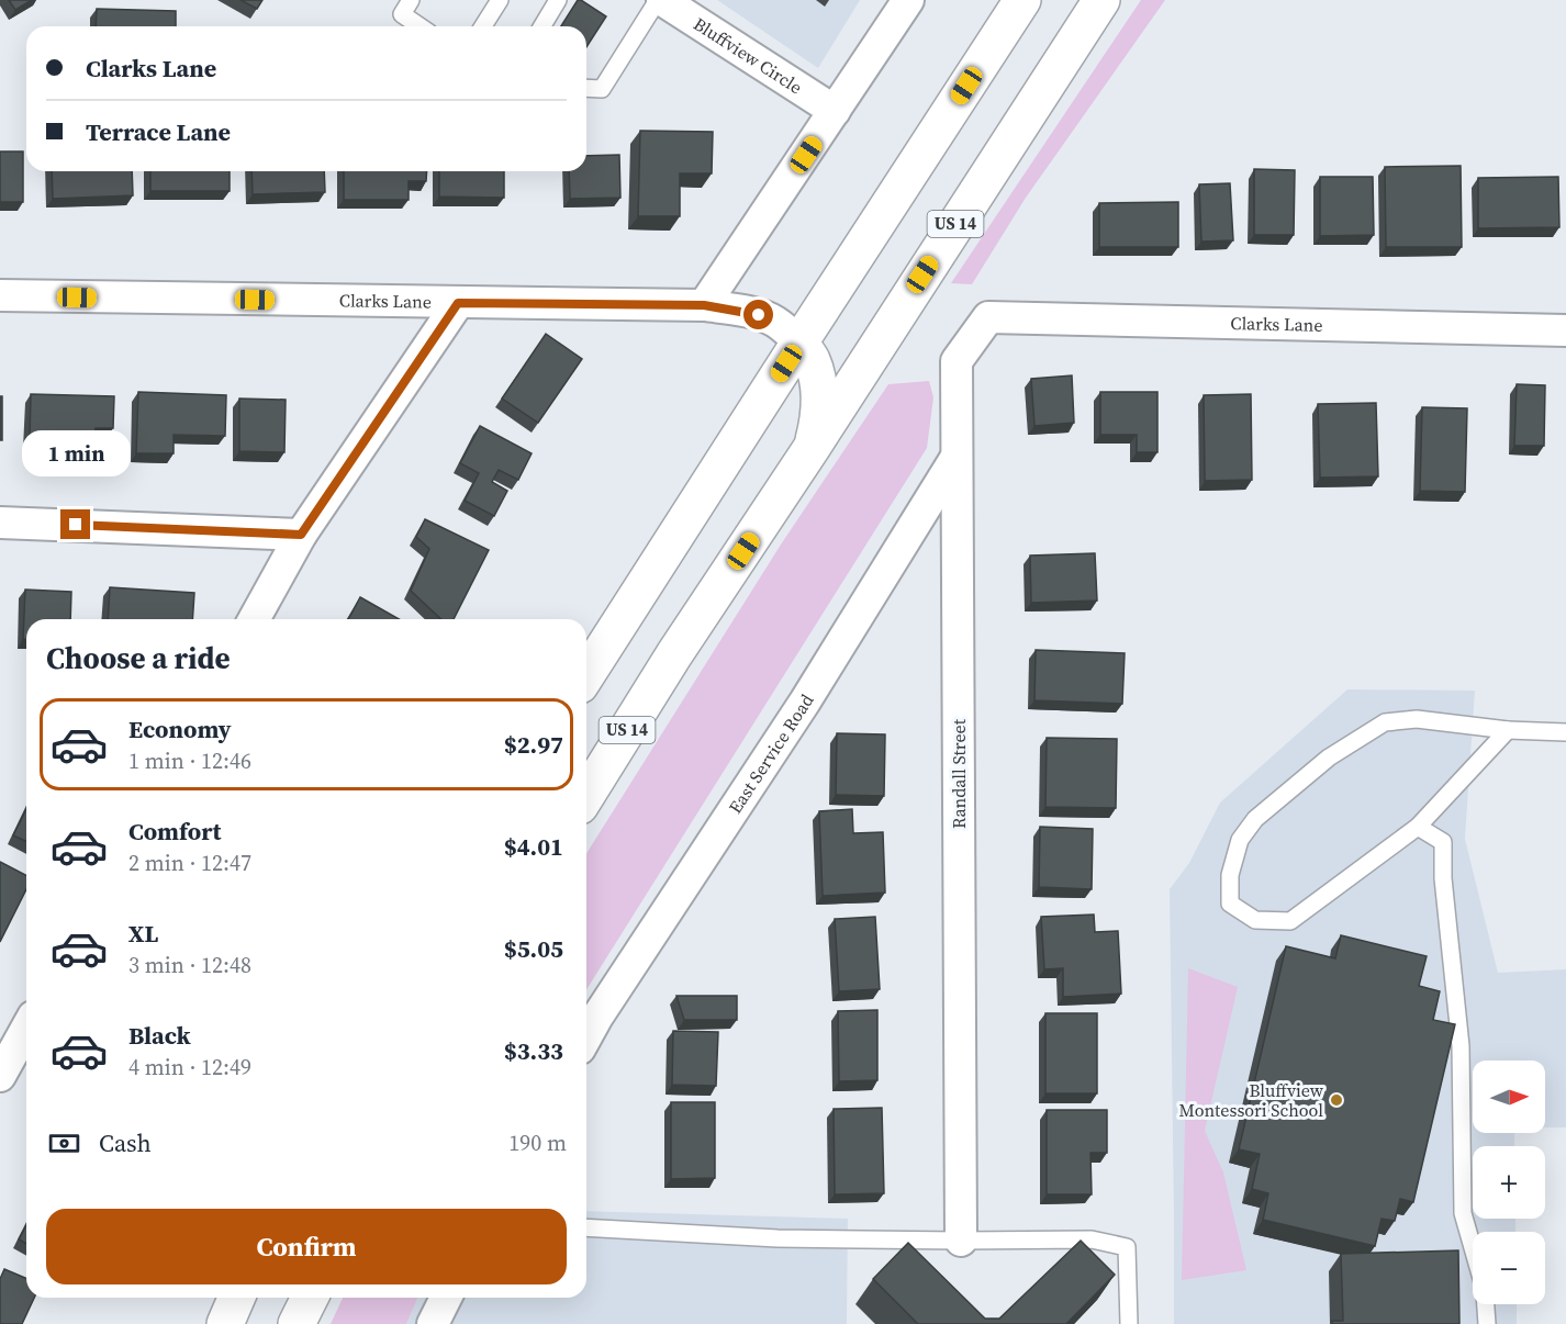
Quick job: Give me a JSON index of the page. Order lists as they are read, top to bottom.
{
  "streets": {
    "highway": ["US 14"],
    "street": [
      "Bluffview Circle",
      "Clarks Lane",
      "East Service Road",
      "Randall Street"
    ]
  },
  "crossings": [
    ["Clarks Lane", "Randall Street"],
    ["East Service Road", "Randall Street"]
  ],
  "places": ["Bluffview Montessori School"],
  "north": "right",
  "page": {
    "banner": ["Clarks Lane", "Terrace Lane"],
    "bubble": "1 min",
    "heading": "Choose a ride",
    "list": [
      {
        "name": "Economy",
        "note": "1 min · 12:46",
        "value": "$2.97"
      },
      {
        "name": "Comfort",
        "note": "2 min · 12:47",
        "value": "$4.01"
      },
      {
        "name": "XL",
        "note": "3 min · 12:48",
        "value": "$5.05"
      },
      {
        "name": "Black",
        "note": "4 min · 12:49",
        "value": "$3.33"
      }
    ],
    "map_buttons": ["+", "−"],
    "pay": ["Cash", "190 m"],
    "buttons": "Confirm"
  }
}
